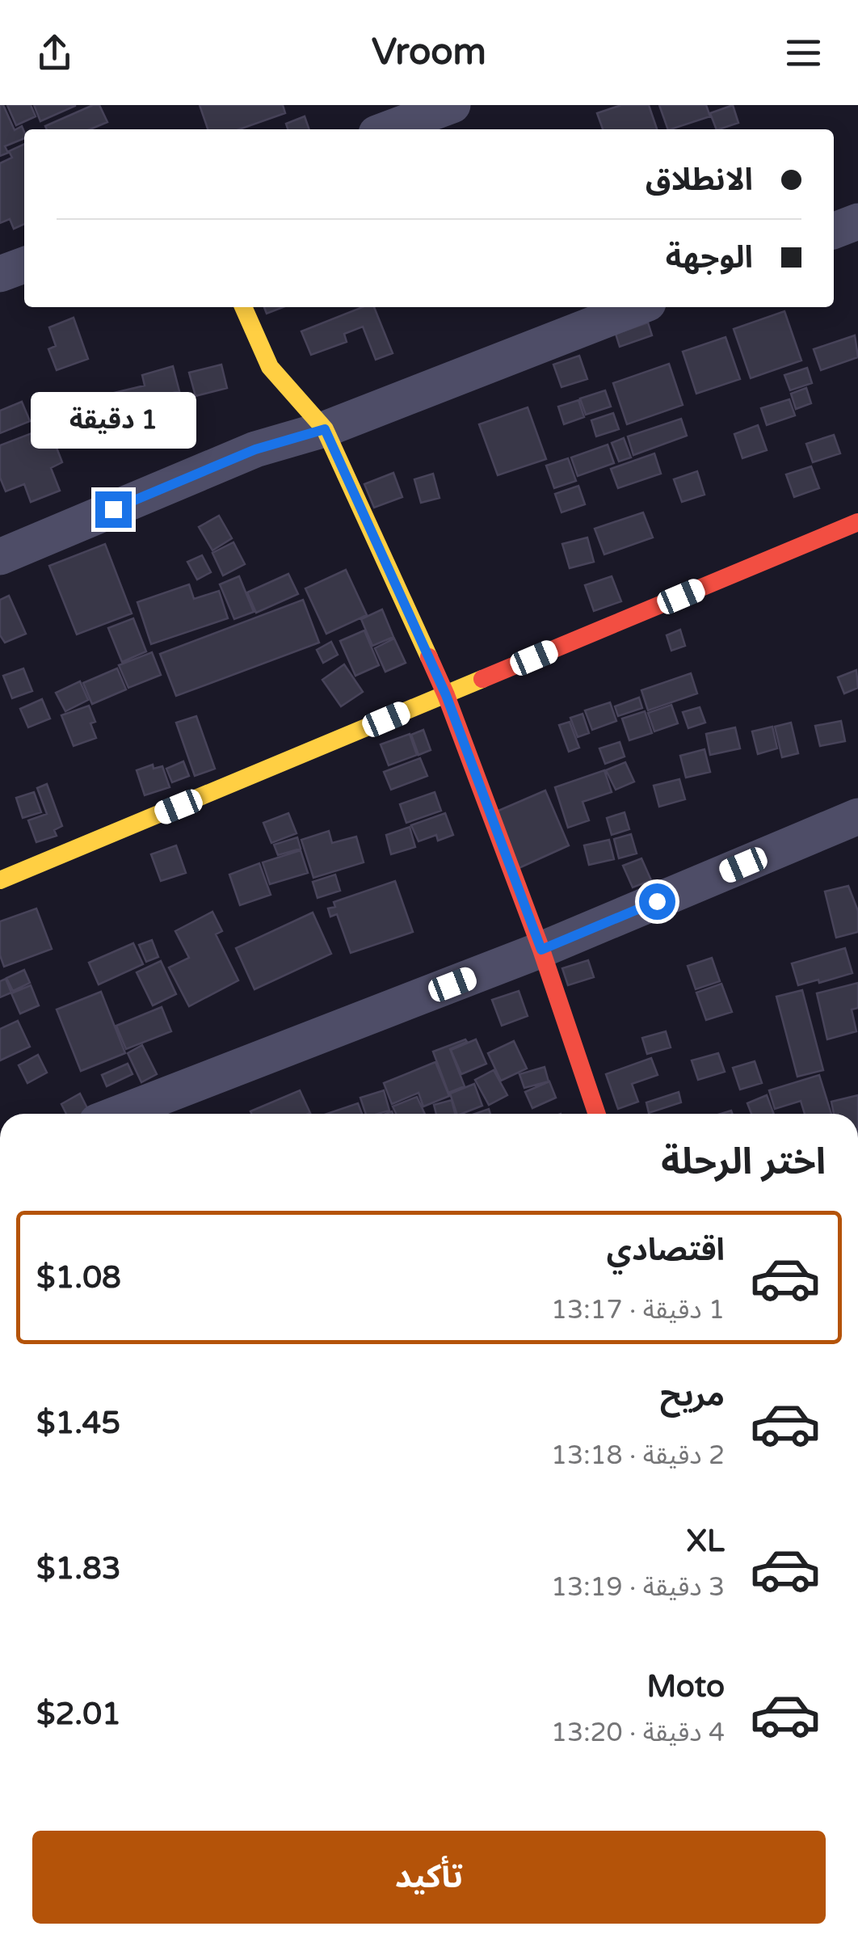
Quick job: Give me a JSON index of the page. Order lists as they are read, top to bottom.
{
  "page": {
    "header": "Vroom",
    "banner": ["الانطلاق", "الوجهة"],
    "bubble": "1 دقيقة",
    "heading": "اختر الرحلة",
    "list": [
      {
        "name": "اقتصادي",
        "note": "1 دقيقة · 13:17",
        "value": "$1.08"
      },
      {
        "name": "مريح",
        "note": "2 دقيقة · 13:18",
        "value": "$1.45"
      },
      {
        "name": "XL",
        "note": "3 دقيقة · 13:19",
        "value": "$1.83"
      },
      {
        "name": "Moto",
        "note": "4 دقيقة · 13:20",
        "value": "$2.01"
      }
    ],
    "buttons": "تأكيد"
  }
}
